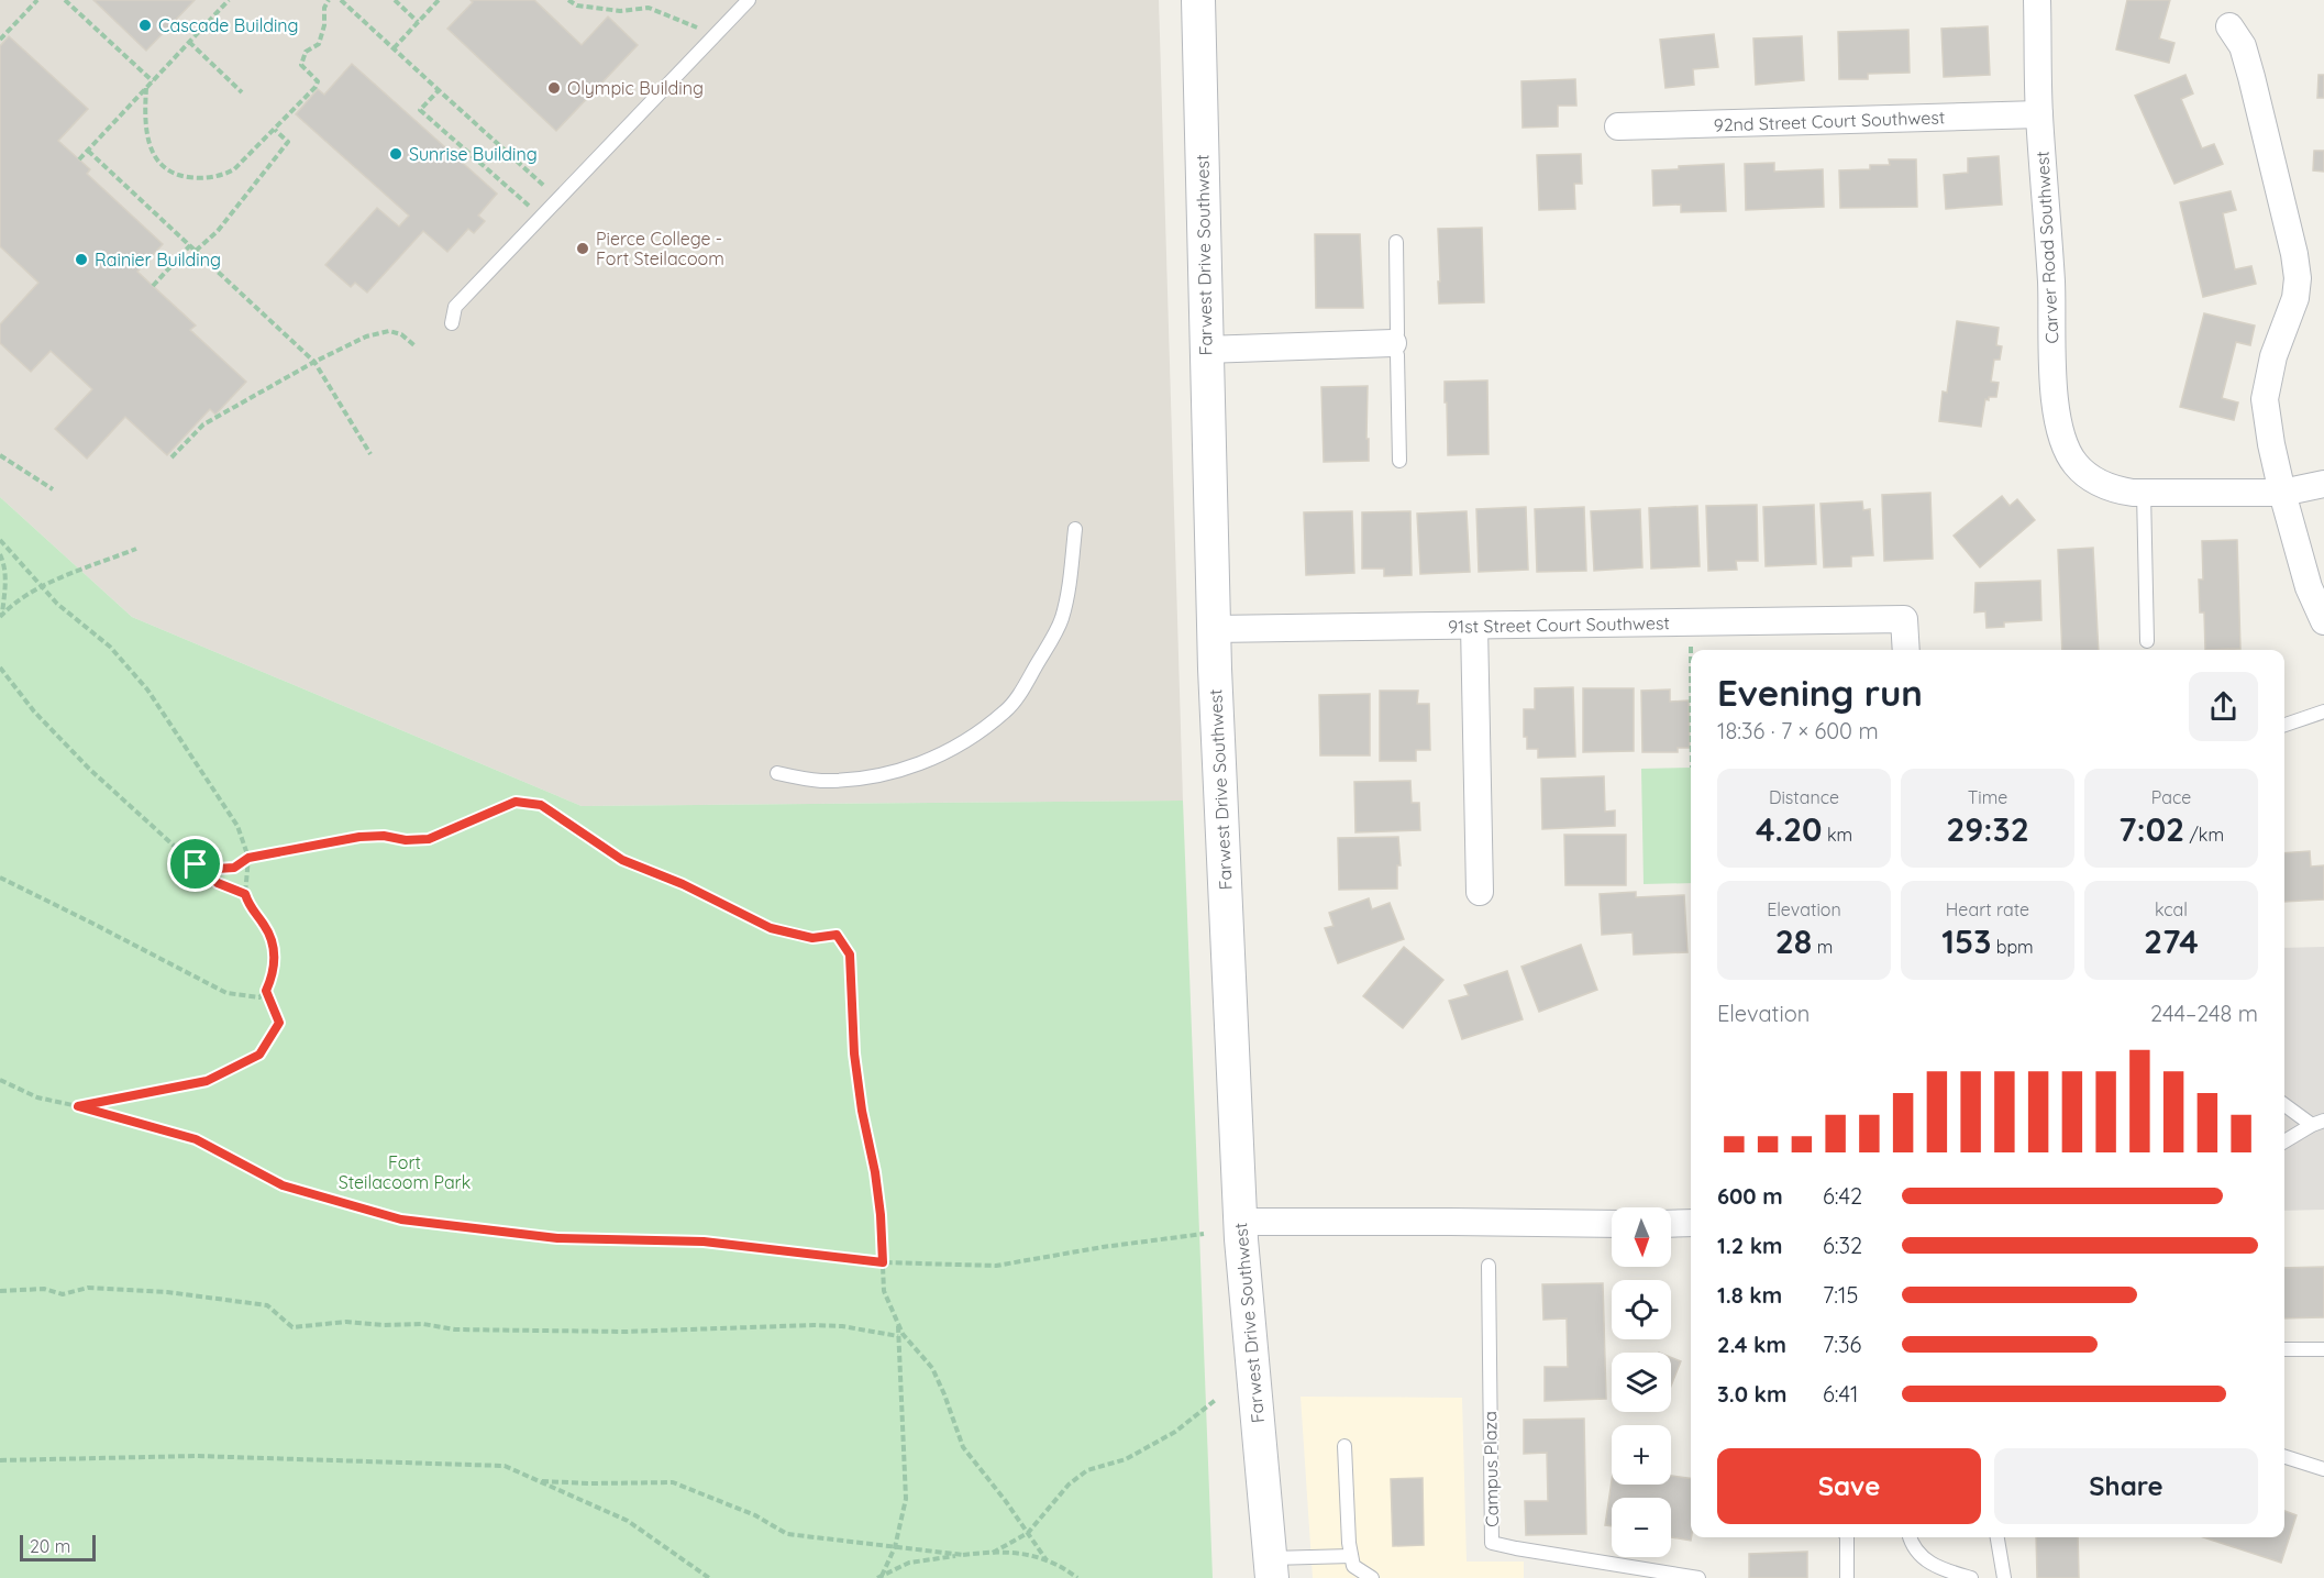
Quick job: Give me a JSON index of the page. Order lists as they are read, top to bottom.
{
  "streets": {
    "street": [
      "92nd Street Court Southwest",
      "Carver Road Southwest",
      "Farwest Drive Southwest",
      "91st Street Court Southwest"
    ],
    "lane": ["Campus Plaza"]
  },
  "crossings": [
    ["92nd Street Court Southwest", "Carver Road Southwest"],
    ["Farwest Drive Southwest", "91st Street Court Southwest"]
  ],
  "parks": ["Fort Steilacoom Park"],
  "places": [
    "Cascade Building",
    "Olympic Building",
    "Sunrise Building",
    "Pierce College - Fort Steilacoom",
    "Rainier Building"
  ],
  "scale_bar": "20 m",
  "north": "bottom",
  "page": {
    "heading": ["Evening run", "18:36 · 7 × 600 m"],
    "stats": [
      ["Distance", "4.20 km"],
      ["Time", "29:32"],
      ["Pace", "7:02 /km"],
      ["Elevation", "28 m"],
      ["Heart rate", "153 bpm"],
      ["kcal", "274"]
    ],
    "chart": ["Elevation", "244–248 m"],
    "list": [
      {
        "name": "600 m",
        "note": "6:42"
      },
      {
        "name": "1.2 km",
        "note": "6:32"
      },
      {
        "name": "1.8 km",
        "note": "7:15"
      },
      {
        "name": "2.4 km",
        "note": "7:36"
      },
      {
        "name": "3.0 km",
        "note": "6:41"
      }
    ],
    "map_buttons": ["+", "−"],
    "buttons": ["Save", "Share"],
    "scale": "20 m"
  }
}
